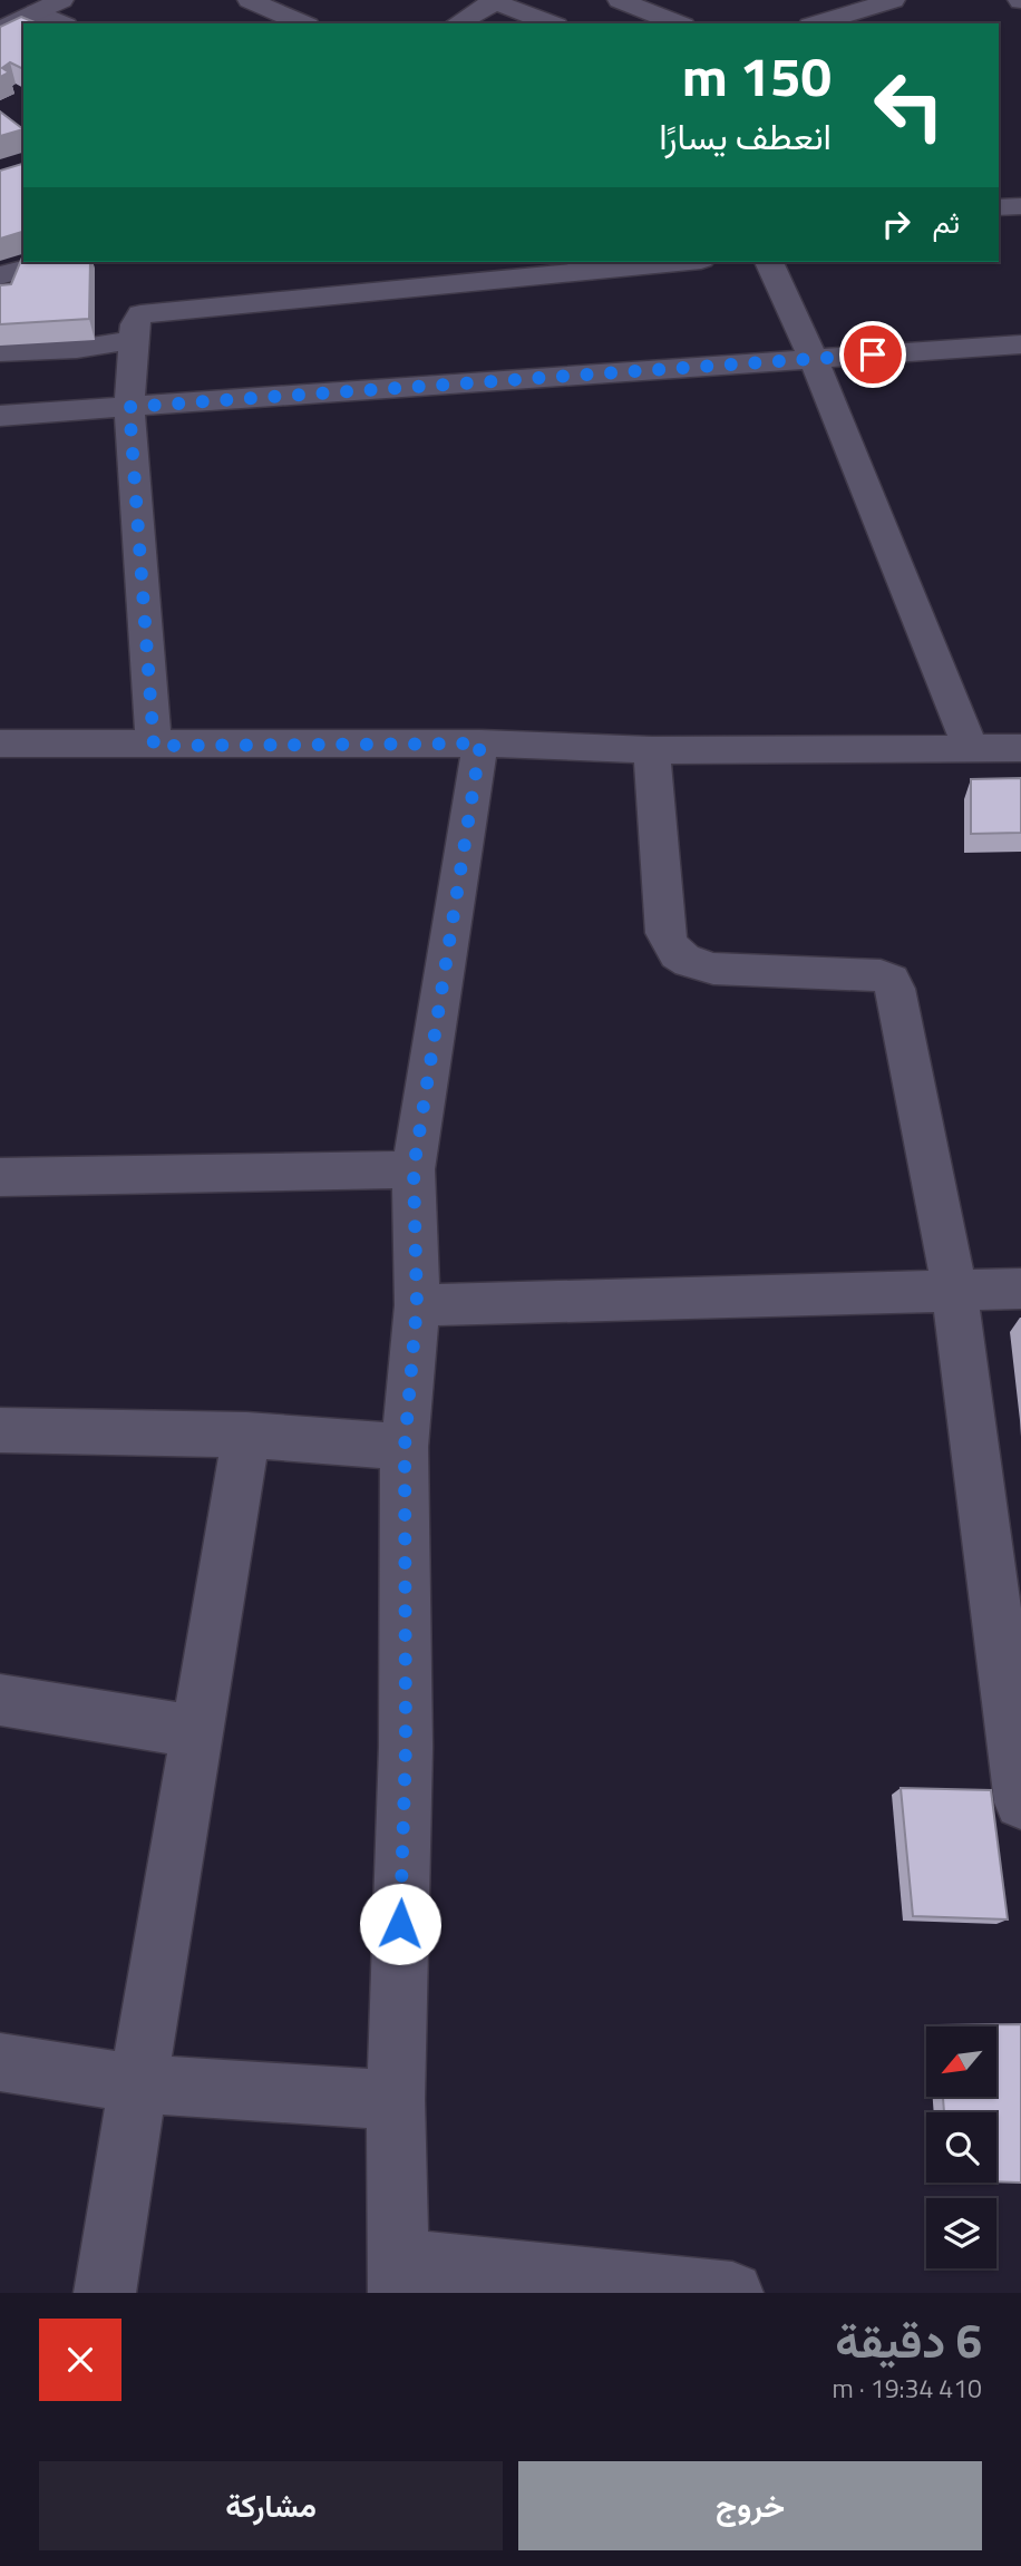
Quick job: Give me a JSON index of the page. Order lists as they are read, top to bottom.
{
  "north": "bottom left",
  "page": {
    "turn": ["150 m", "انعطف يسارًا"],
    "then": "ثم",
    "heading": ["6 دقيقة", "410 m · 19:34"],
    "buttons": ["خروج", "مشاركة"]
  }
}
